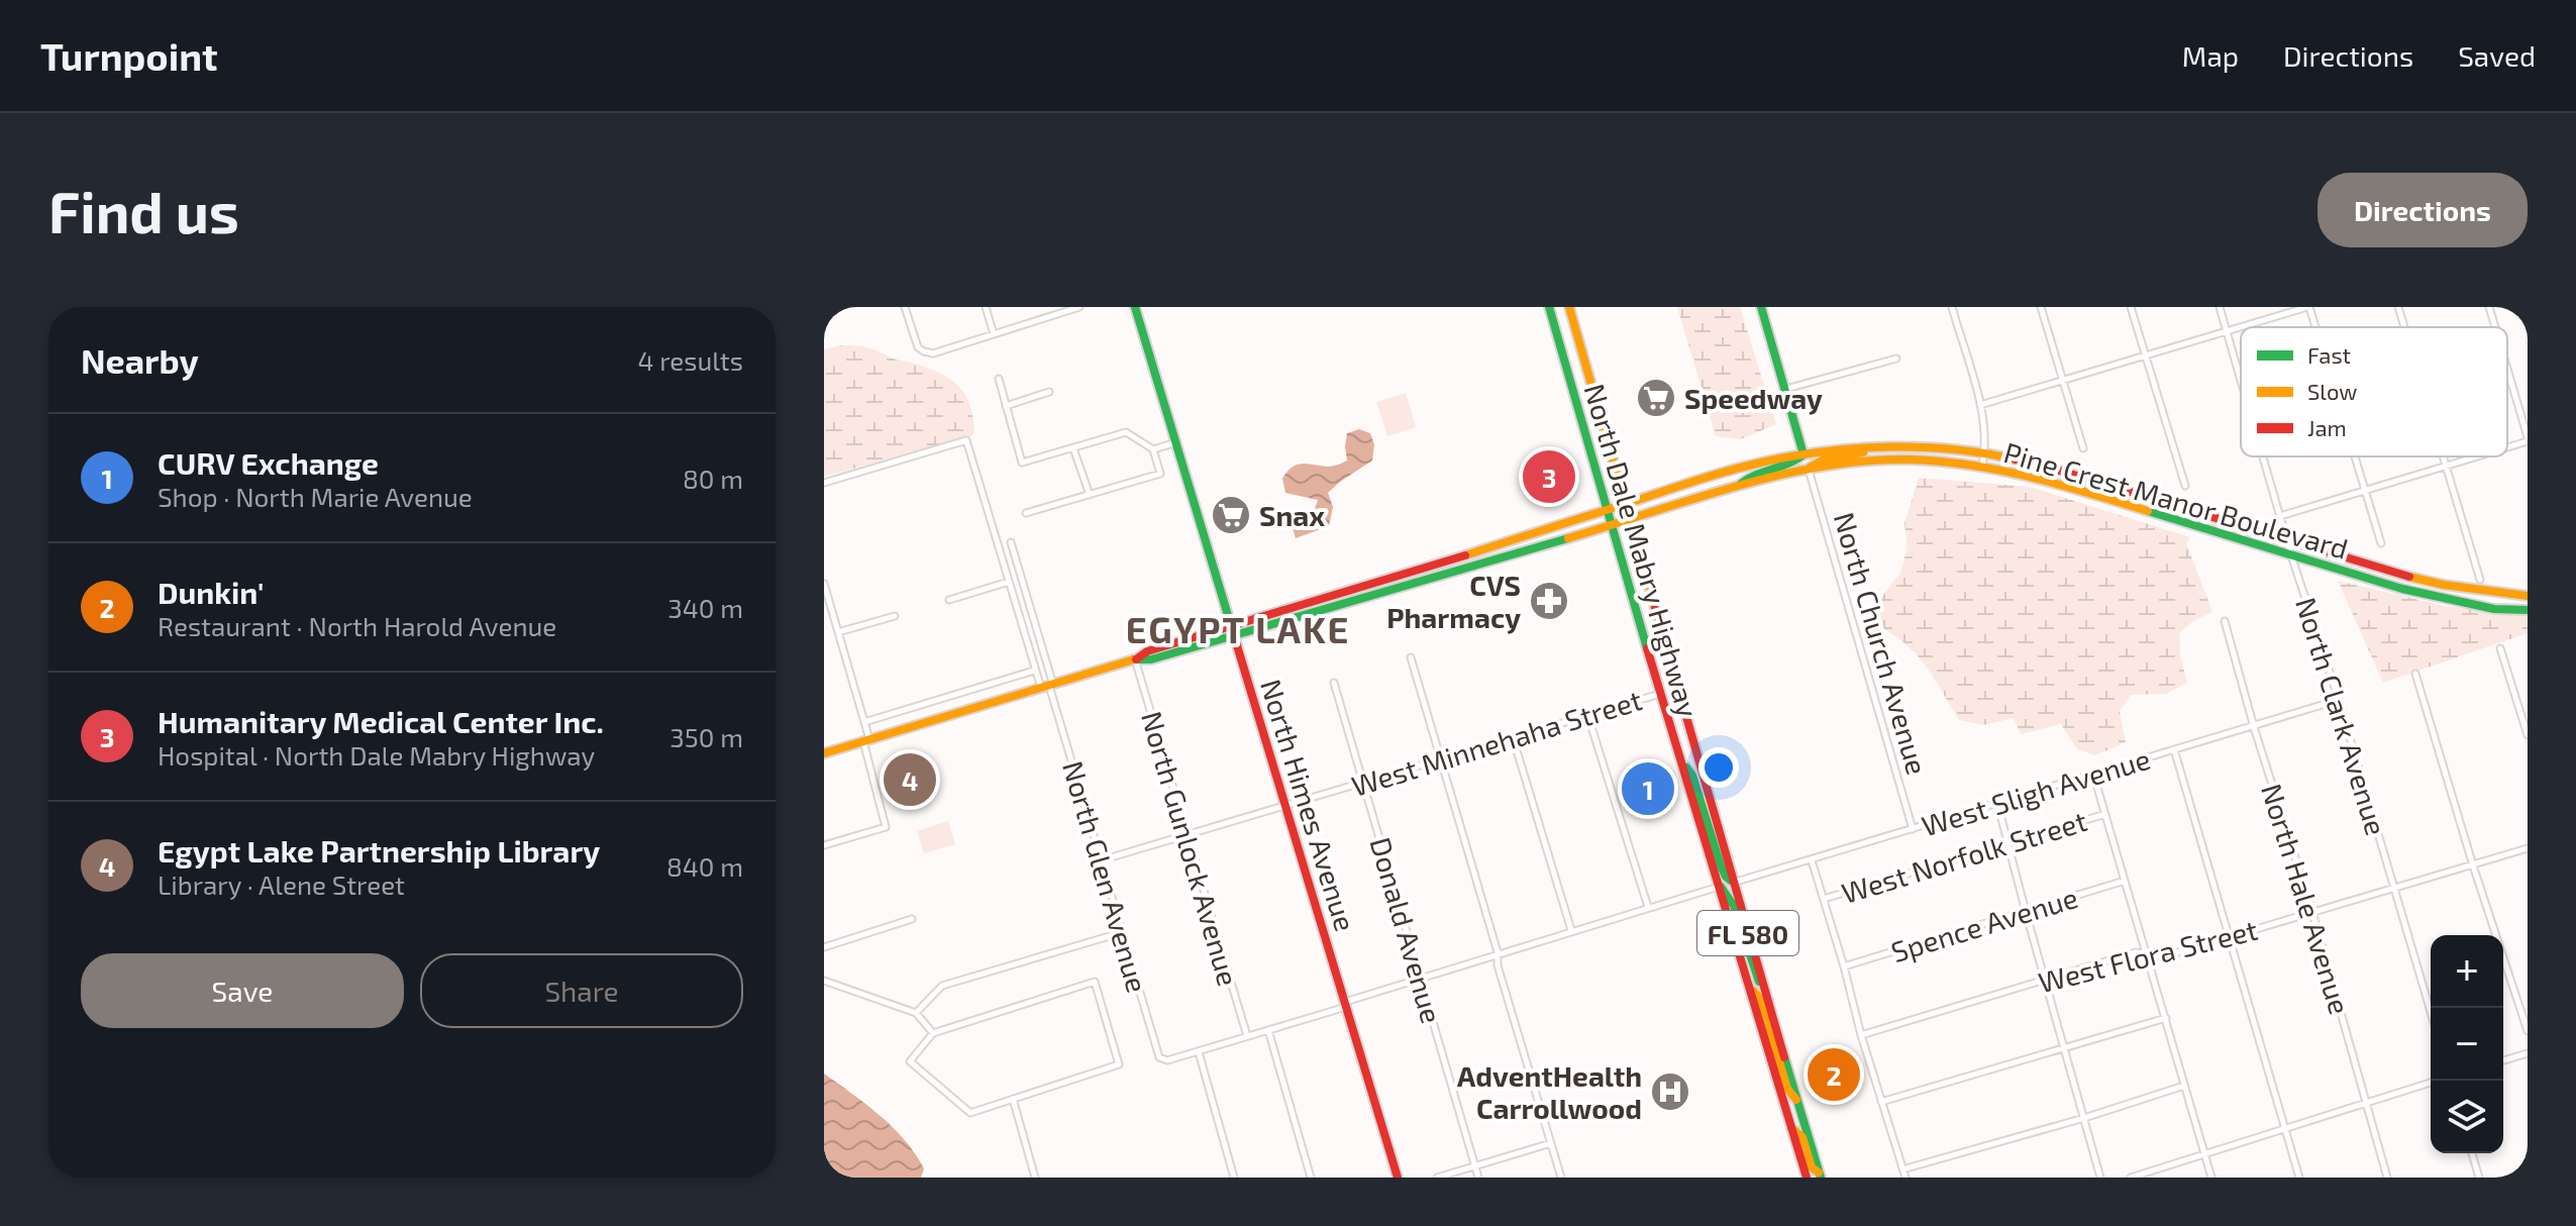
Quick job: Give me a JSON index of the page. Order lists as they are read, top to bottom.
{
  "streets": {
    "main road": [
      "Pine Crest Manor Boulevard",
      "North Dale Mabry Highway",
      "North Himes Avenue",
      "FL 580"
    ],
    "street": [
      "North Church Avenue",
      "North Clark Avenue",
      "West Minnehaha Street",
      "West Sligh Avenue",
      "North Gunlock Avenue",
      "West Norfolk Street",
      "North Glen Avenue",
      "North Hale Avenue",
      "Spence Avenue",
      "Donald Avenue",
      "West Flora Street"
    ]
  },
  "crossings": [
    ["Pine Crest Manor Boulevard", "North Dale Mabry Highway"],
    ["Pine Crest Manor Boulevard", "North Church Avenue"],
    ["Pine Crest Manor Boulevard", "North Clark Avenue"],
    ["Pine Crest Manor Boulevard", "North Himes Avenue"],
    ["Pine Crest Manor Boulevard", "North Gunlock Avenue"],
    ["North Dale Mabry Highway", "West Minnehaha Street"],
    ["North Dale Mabry Highway", "West Sligh Avenue"],
    ["North Church Avenue", "West Sligh Avenue"],
    ["North Clark Avenue", "West Sligh Avenue"],
    ["North Clark Avenue", "West Flora Street"],
    ["West Minnehaha Street", "North Himes Avenue"],
    ["West Minnehaha Street", "North Gunlock Avenue"],
    ["West Minnehaha Street", "North Glen Avenue"],
    ["West Minnehaha Street", "Donald Avenue"],
    ["West Sligh Avenue", "North Hale Avenue"],
    ["North Hale Avenue", "West Flora Street"]
  ],
  "districts": ["EGYPT LAKE"],
  "places": {
    "supermarket": ["Speedway", "Snax"],
    "pharmacy": ["CVS Pharmacy"],
    "hospital": ["AdventHealth Carrollwood"]
  },
  "legend": ["Fast", "Slow", "Jam"],
  "page": {
    "header": "Turnpoint",
    "nav": ["Map", "Directions", "Saved"],
    "buttons": [
      "Directions",
      ["Save", "Share"]
    ],
    "title": "Find us",
    "heading": ["Nearby", "4 results"],
    "list": [
      {
        "mark": "1",
        "name": "CURV Exchange",
        "note": "Shop · North Marie Avenue",
        "value": "80 m"
      },
      {
        "mark": "2",
        "name": "Dunkin'",
        "note": "Restaurant · North Harold Avenue",
        "value": "340 m"
      },
      {
        "mark": "3",
        "name": "Humanitary Medical Center Inc.",
        "note": "Hospital · North Dale Mabry Highway",
        "value": "350 m"
      },
      {
        "mark": "4",
        "name": "Egypt Lake Partnership Library",
        "note": "Library · Alene Street",
        "value": "840 m"
      }
    ],
    "pins": [
      "3",
      "4",
      "1",
      "2"
    ],
    "map_buttons": ["+", "−"]
  }
}
